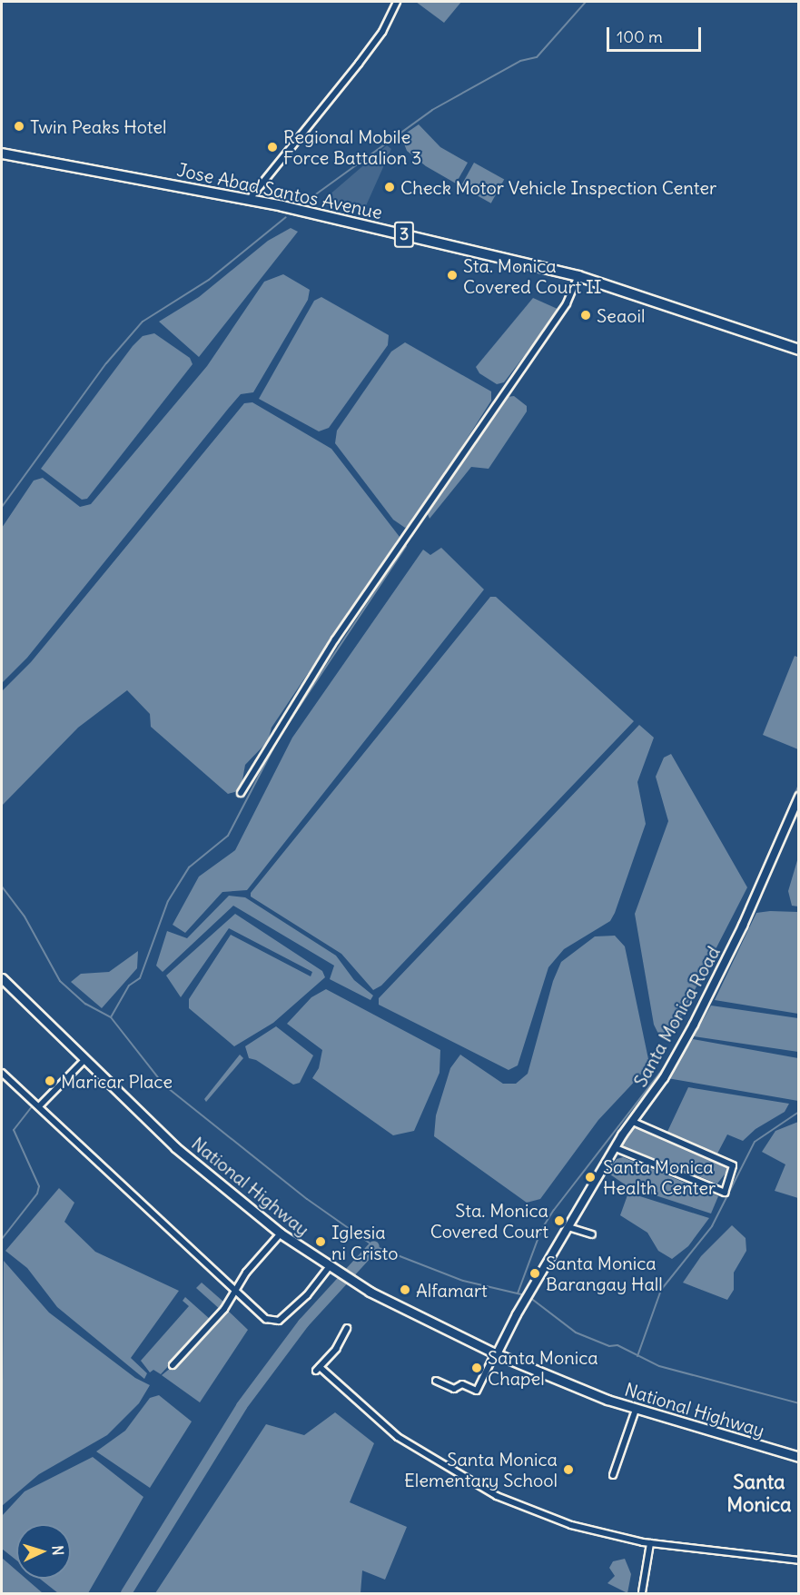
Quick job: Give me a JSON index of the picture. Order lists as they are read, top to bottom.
{
  "streets": {
    "highway": ["Jose Abad Santos Avenue", "3"],
    "main road": ["National Highway"],
    "street": ["Santa Monica Road"]
  },
  "crossings": [
    ["Santa Monica Road", "National Highway"]
  ],
  "districts": ["Santa Monica"],
  "places": [
    "Twin Peaks Hotel",
    "Regional Mobile Force Battalion 3",
    "Check Motor Vehicle Inspection Center",
    "Sta. Monica Covered Court II",
    "Seaoil",
    "Maricar Place",
    "Santa Monica Health Center",
    "Sta. Monica Covered Court",
    "Iglesia ni Cristo",
    "Santa Monica Barangay Hall",
    "Alfamart",
    "Santa Monica Chapel",
    "Santa Monica Elementary School"
  ],
  "scale_bar": "100 m",
  "north": "right"
}
